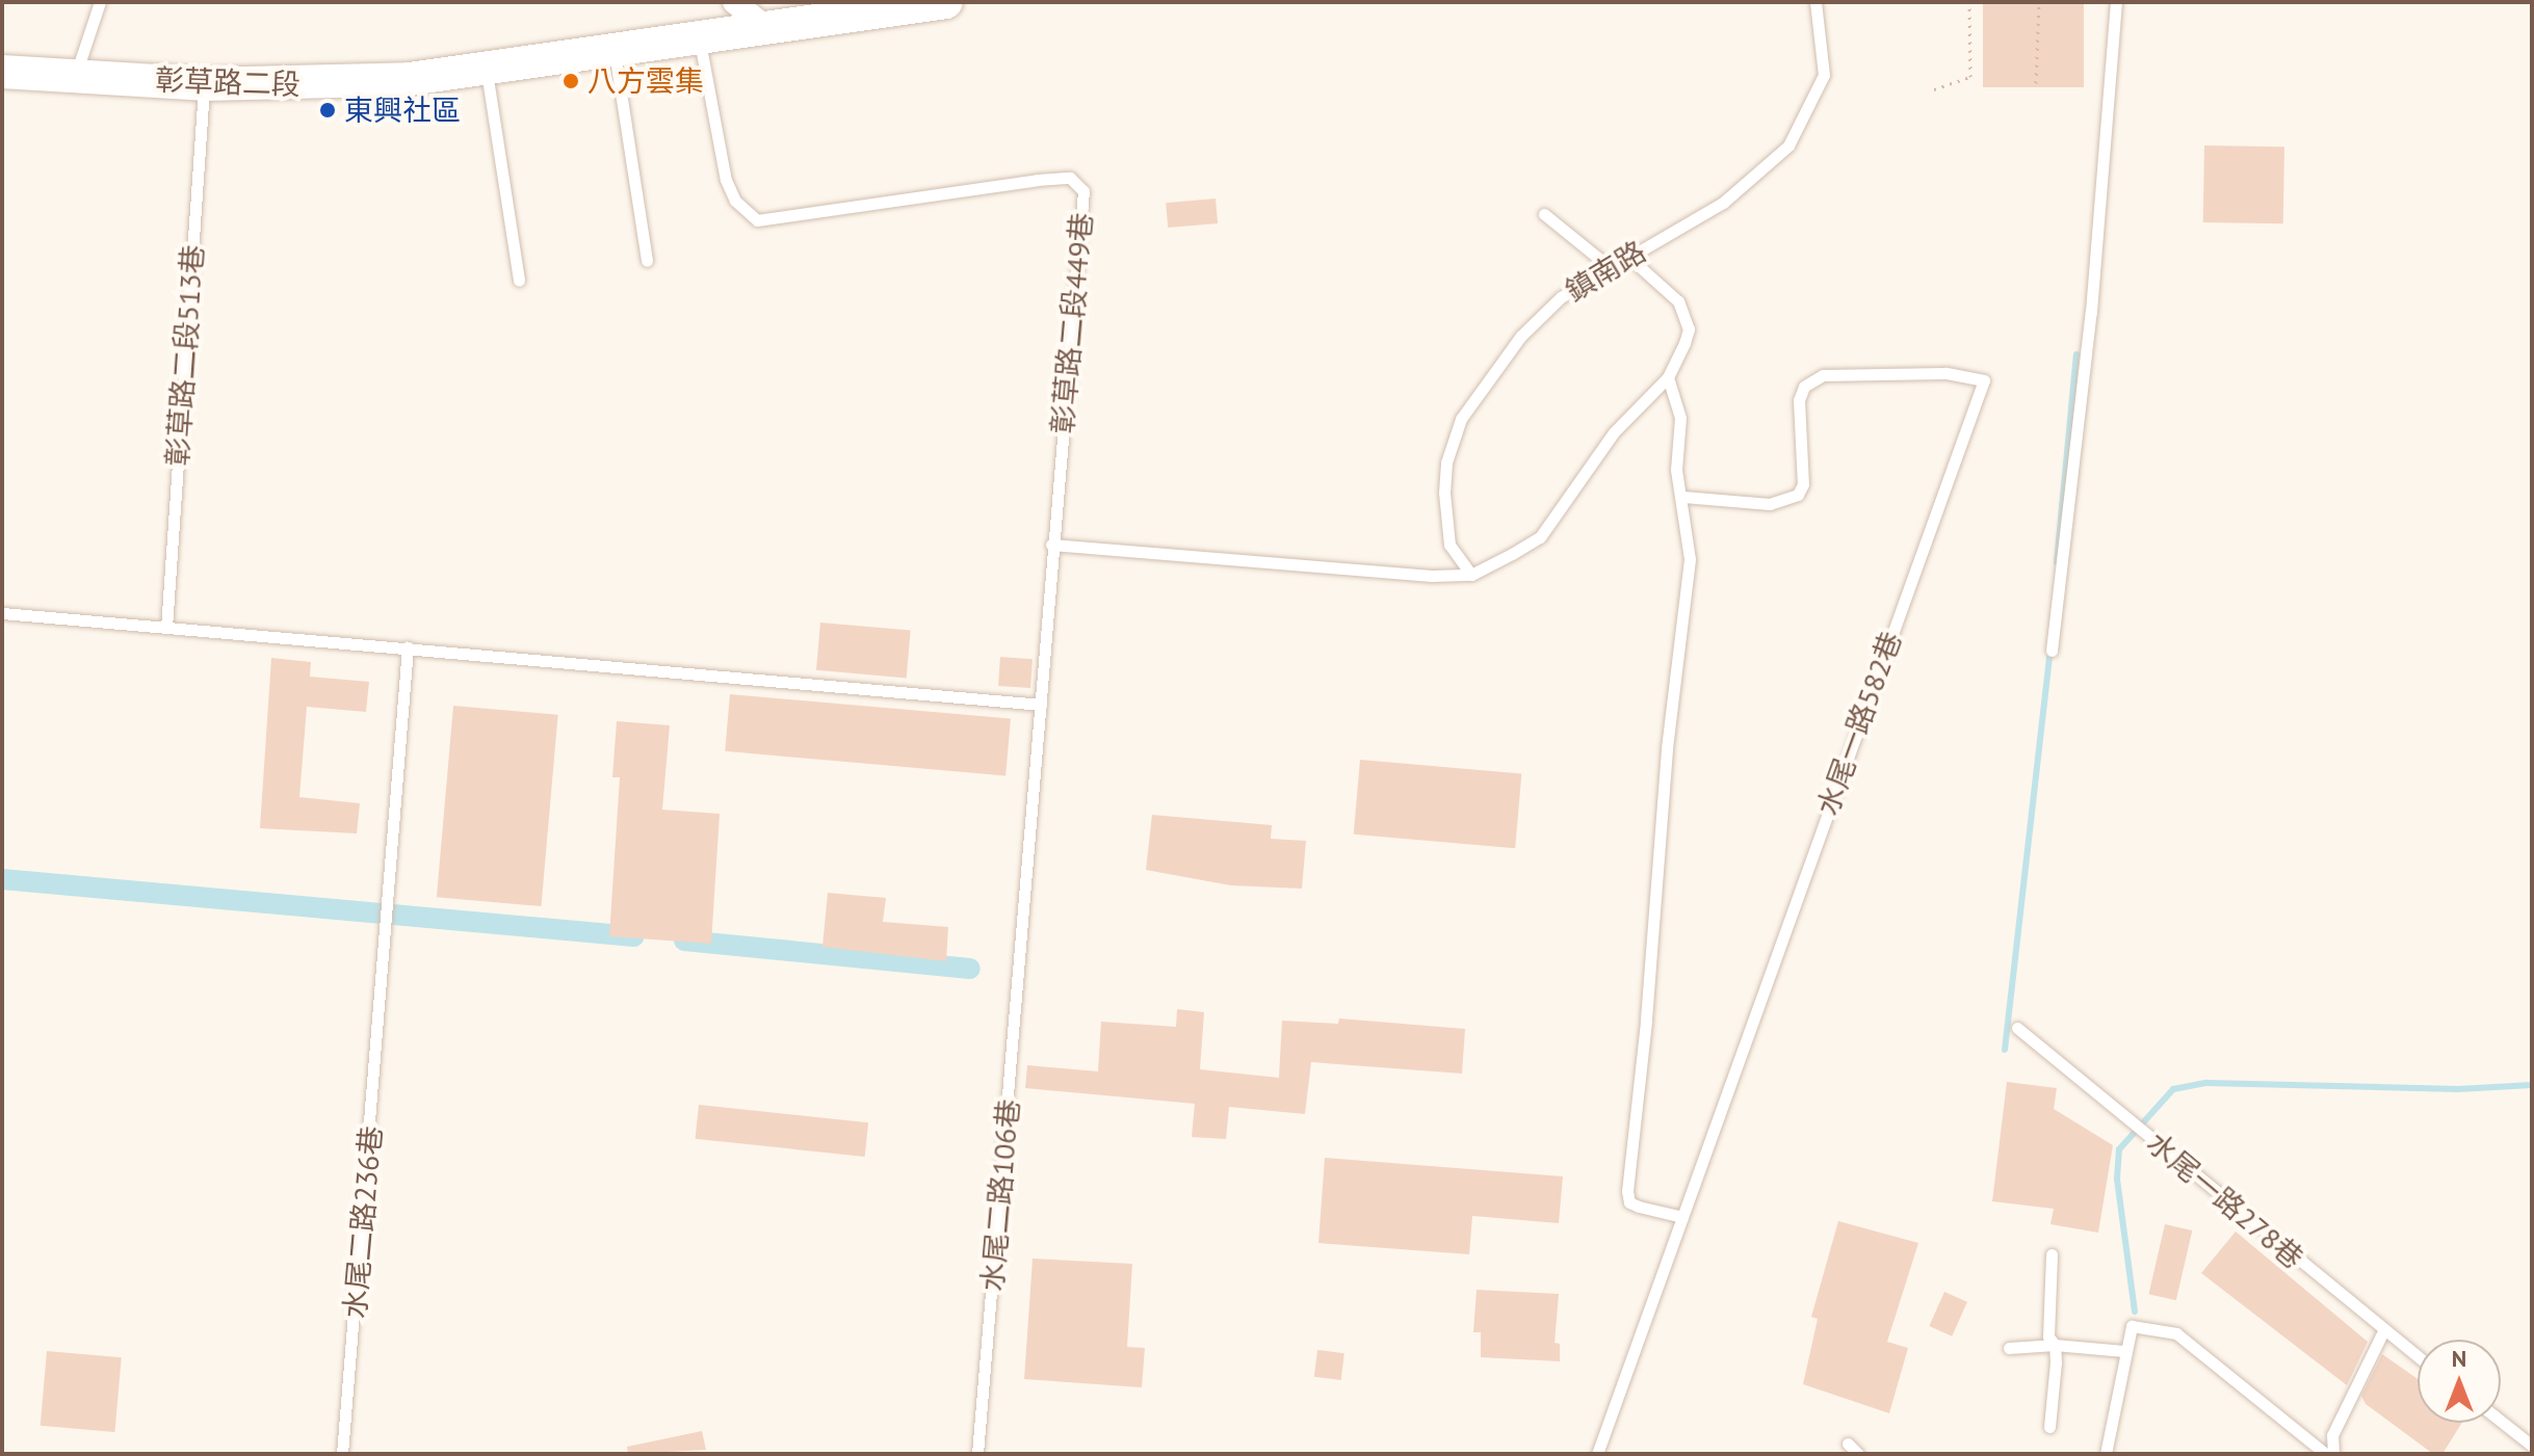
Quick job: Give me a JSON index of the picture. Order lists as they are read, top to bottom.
{
  "streets": {
    "street": ["彰草路二段"],
    "lane": [
      "鎮南路",
      "彰草路二段449巷",
      "彰草路二段513巷",
      "水尾一路582巷",
      "水尾二路106巷",
      "水尾一路278巷",
      "水尾二路236巷"
    ]
  },
  "crossings": [
    ["彰草路二段", "彰草路二段449巷"],
    ["彰草路二段", "彰草路二段513巷"],
    ["彰草路二段449巷", "水尾二路106巷"]
  ],
  "places": ["八方雲集", "東興社區"],
  "north": "top"
}
